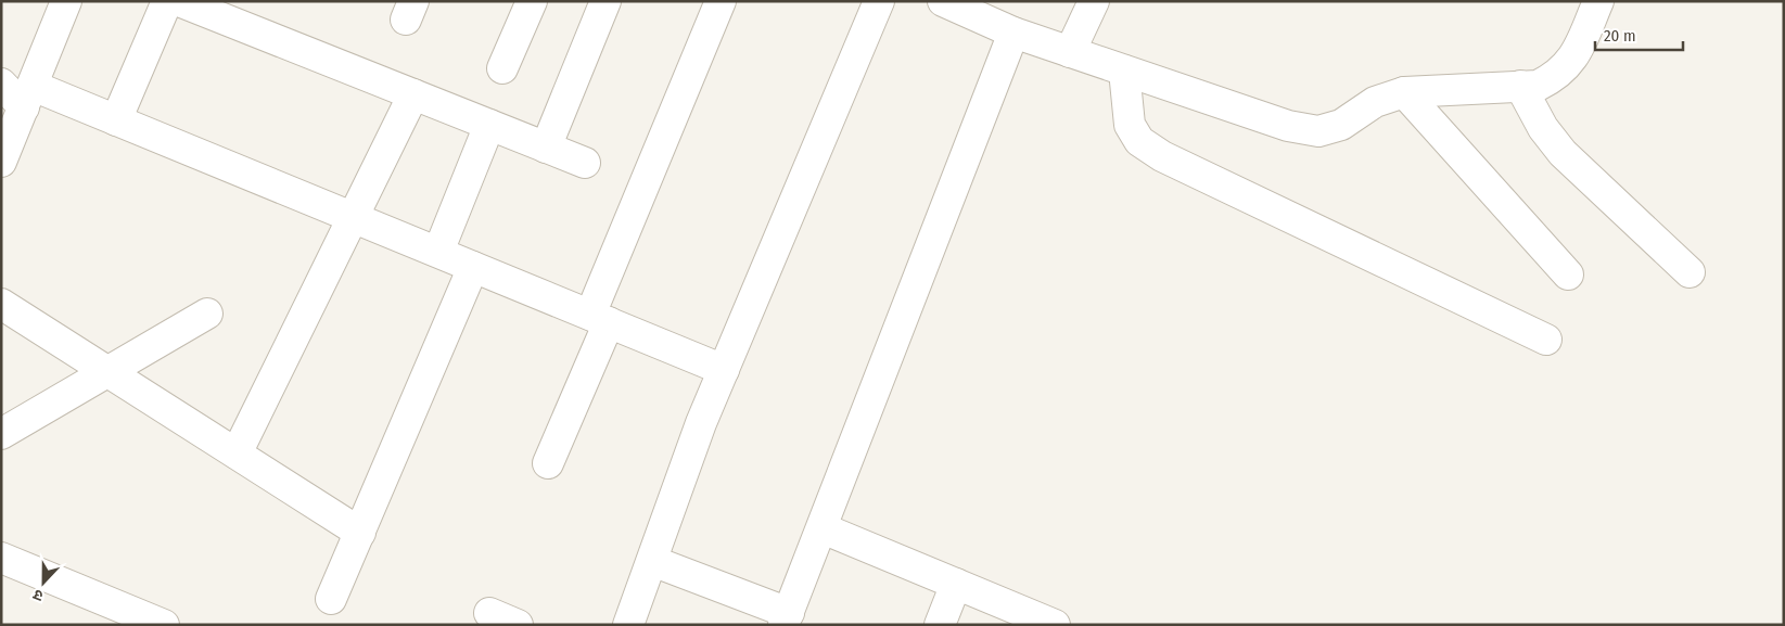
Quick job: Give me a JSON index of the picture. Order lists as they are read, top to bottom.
{
  "scale_bar": "20 m",
  "north": "bottom"
}
